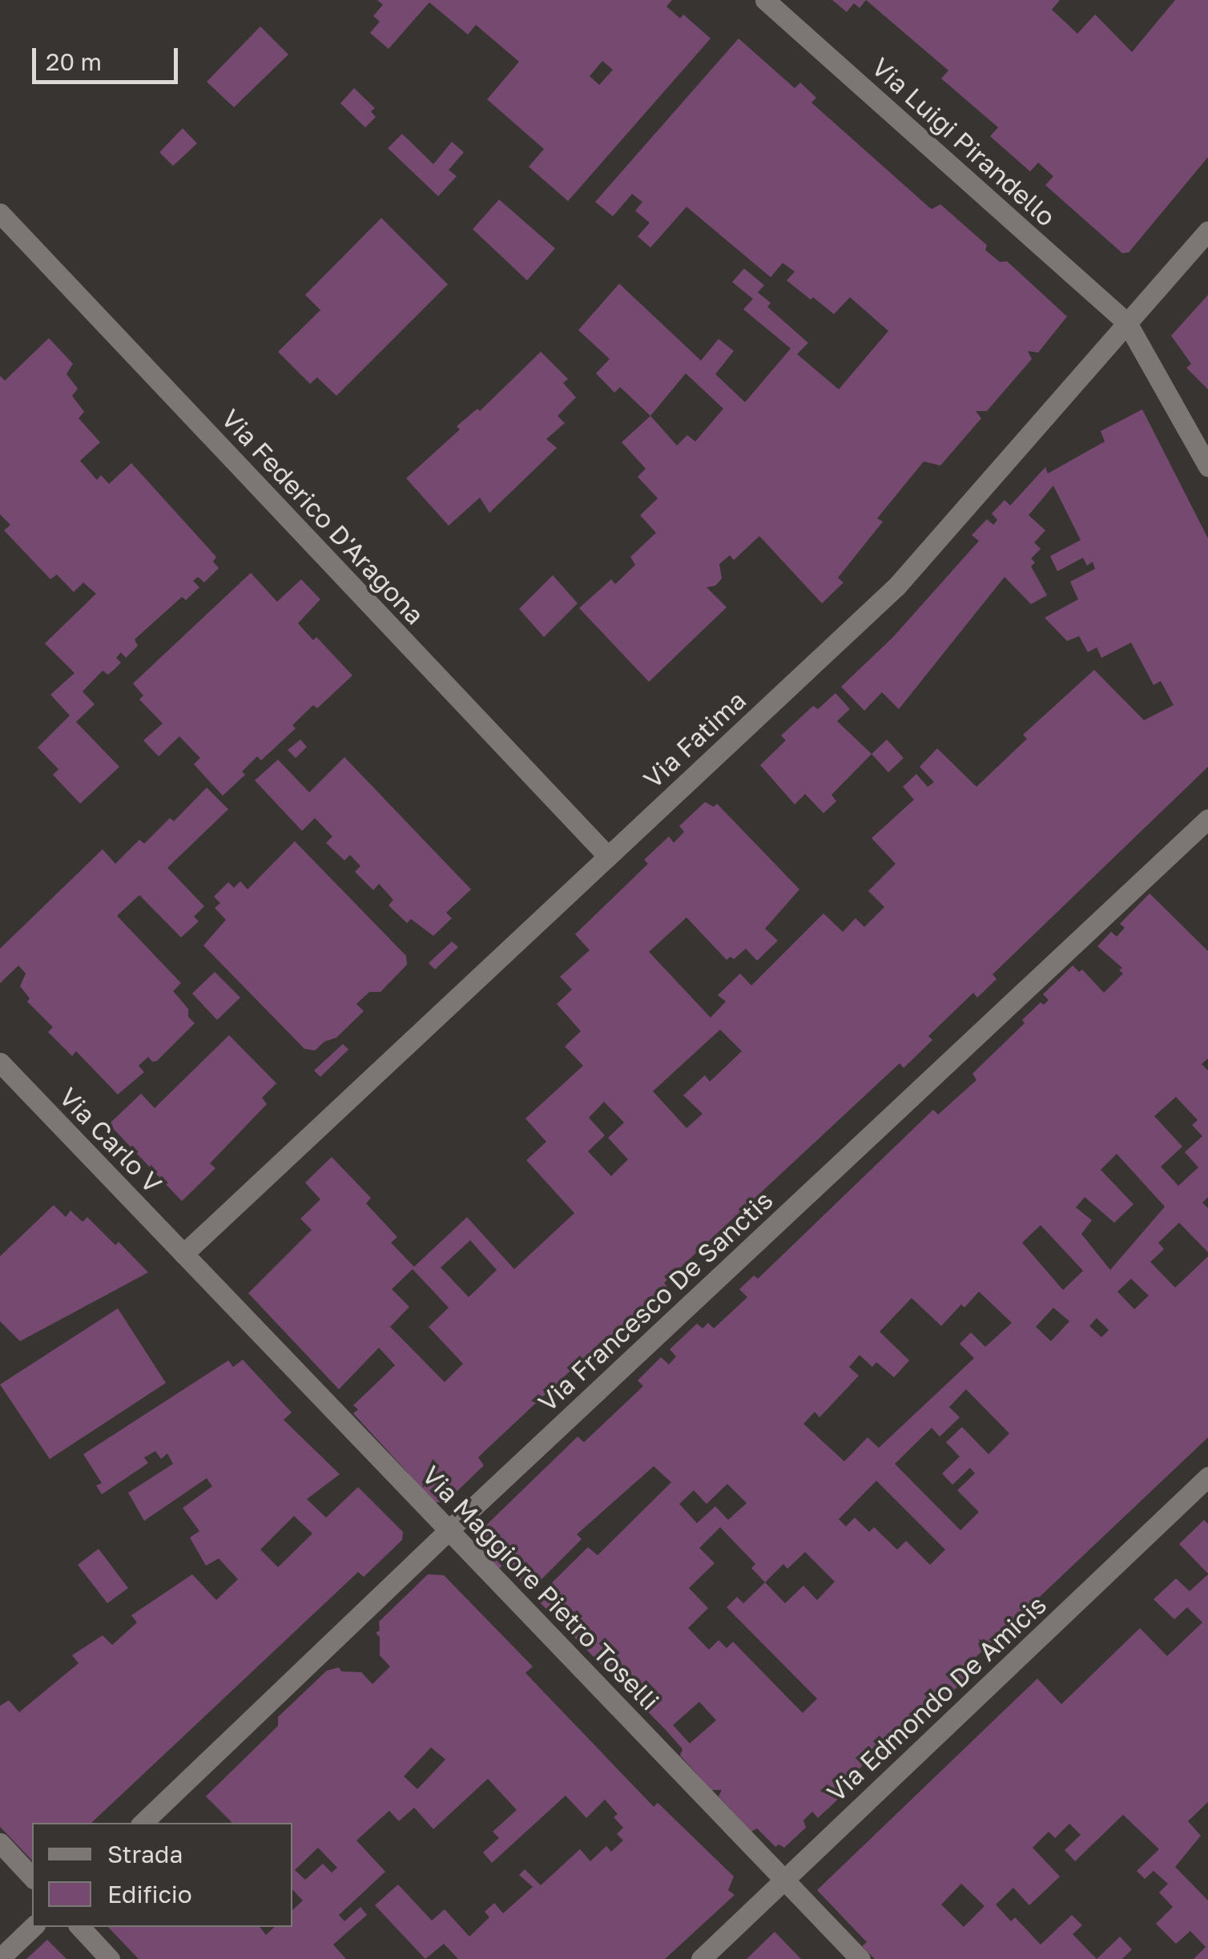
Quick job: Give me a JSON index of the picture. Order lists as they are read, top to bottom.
{
  "streets": {
    "street": [
      "Via Luigi Pirandello",
      "Via Federico D'Aragona",
      "Via Fatima",
      "Via Carlo V",
      "Via Francesco De Sanctis",
      "Via Maggiore Pietro Toselli",
      "Via Edmondo De Amicis"
    ]
  },
  "crossings": [
    ["Via Luigi Pirandello", "Via Fatima"],
    ["Via Federico D'Aragona", "Via Fatima"],
    ["Via Fatima", "Via Carlo V"],
    ["Via Fatima", "Via Maggiore Pietro Toselli"],
    ["Via Carlo V", "Via Maggiore Pietro Toselli"],
    ["Via Francesco De Sanctis", "Via Maggiore Pietro Toselli"],
    ["Via Maggiore Pietro Toselli", "Via Edmondo De Amicis"]
  ],
  "legend": ["Strada", "Edificio"],
  "scale_bar": "20 m"
}
